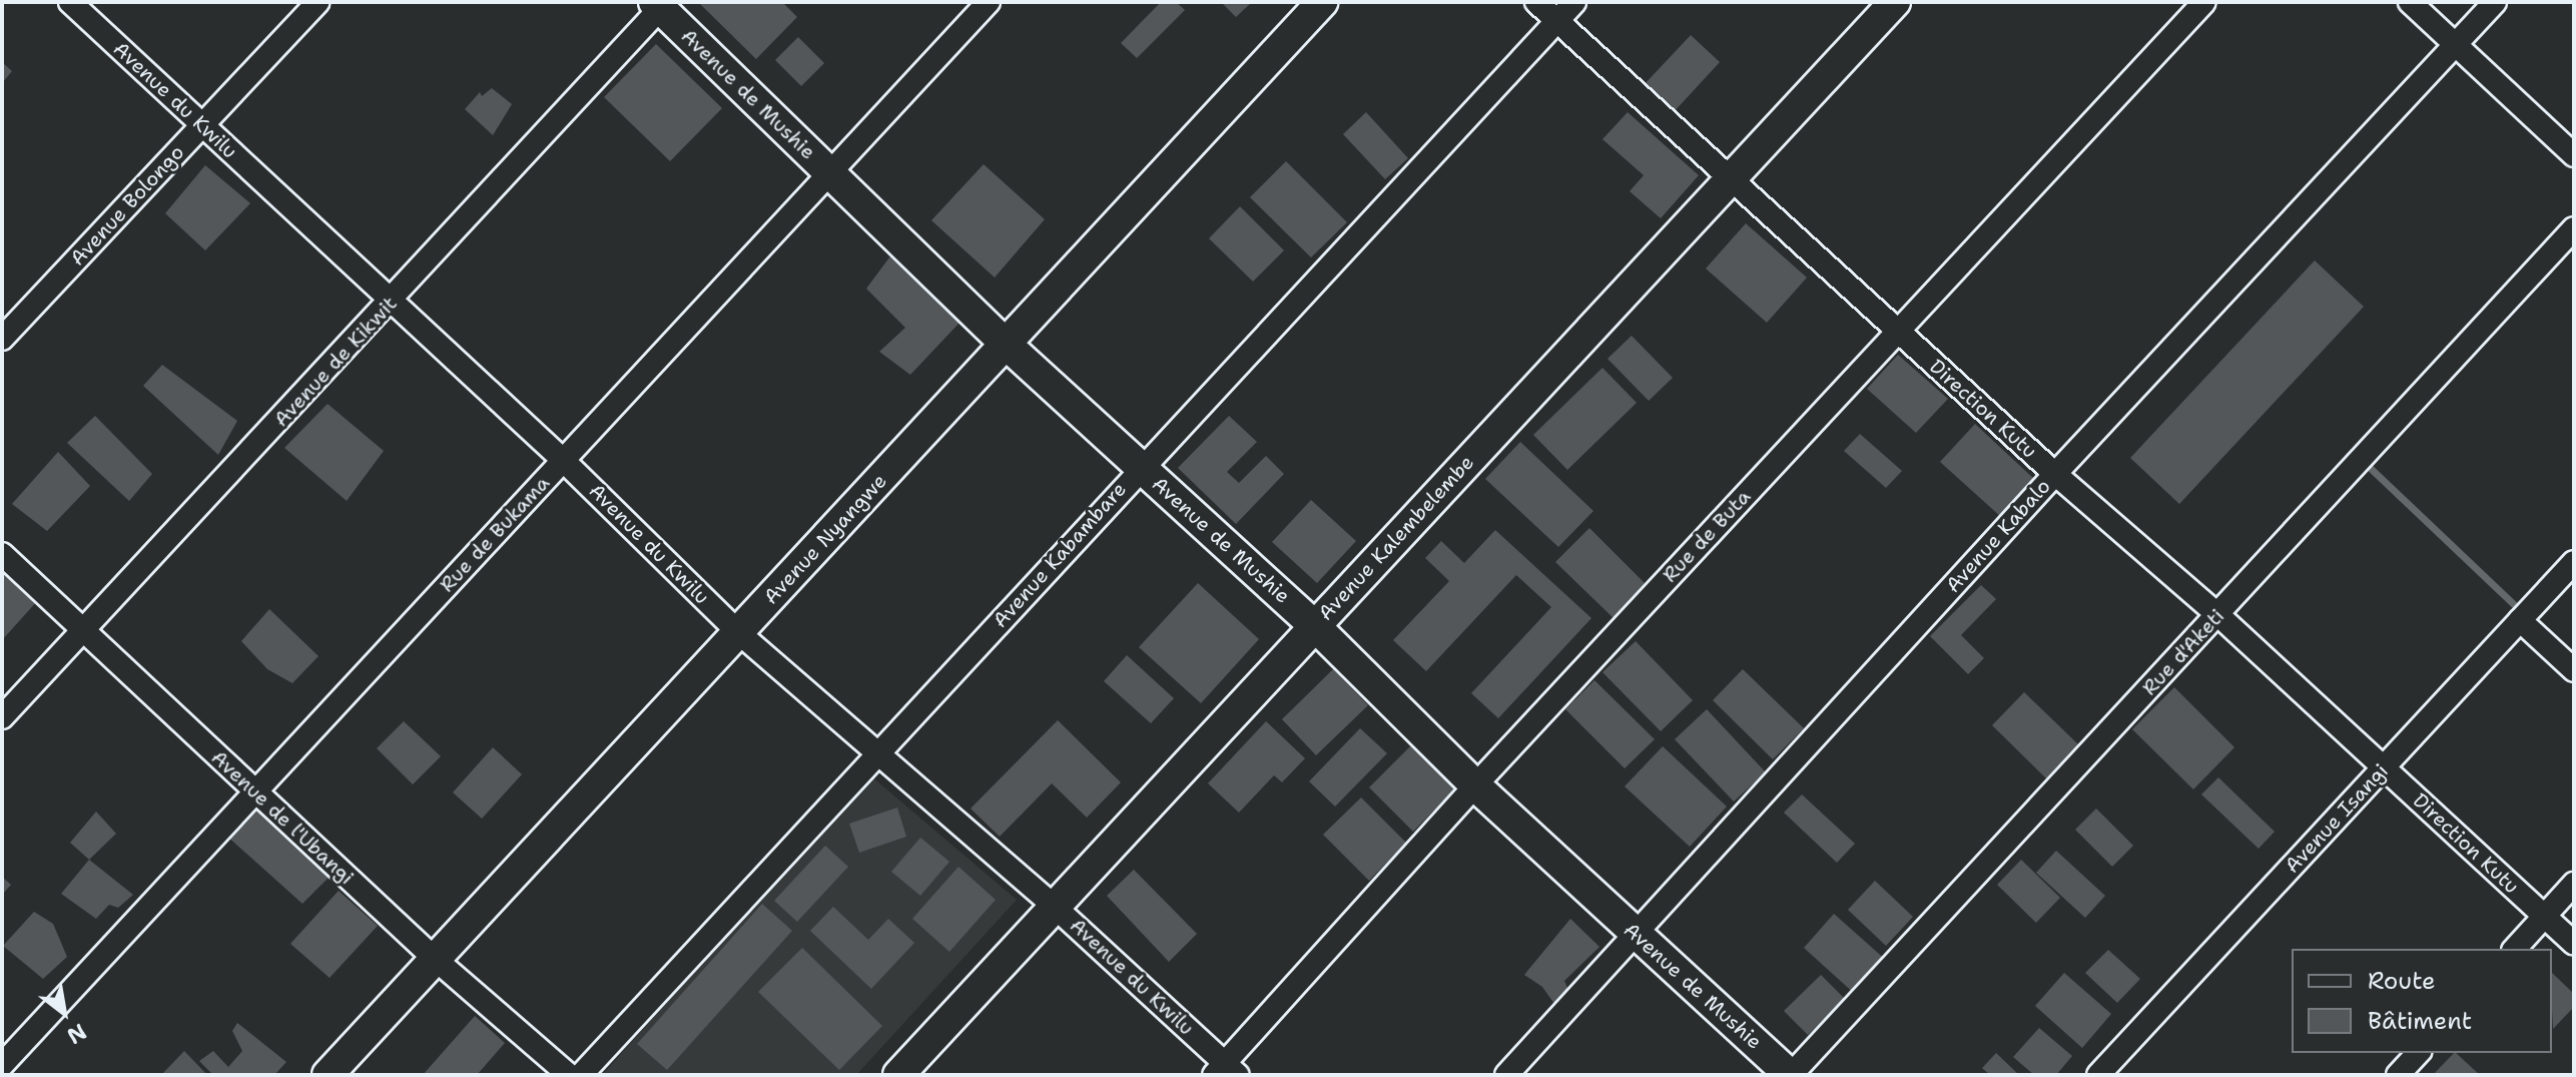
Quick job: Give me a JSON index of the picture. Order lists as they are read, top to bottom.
{
  "streets": {
    "street": [
      "Avenue de Mushie",
      "Avenue du Kwilu",
      "Avenue Bolongo",
      "Avenue de Kikwit",
      "Direction Kutu",
      "Rue de Bukama",
      "Rue de Buta",
      "Avenue Kabalo",
      "Avenue Kalembelembe",
      "Avenue Nyangwe",
      "Avenue Kabambare",
      "Rue d'Aketi",
      "Avenue de l'Ubangi",
      "Avenue Isangi"
    ]
  },
  "crossings": [
    ["Avenue de Mushie", "Avenue de Kikwit"],
    ["Avenue de Mushie", "Rue de Bukama"],
    ["Avenue de Mushie", "Rue de Buta"],
    ["Avenue de Mushie", "Avenue Kabalo"],
    ["Avenue de Mushie", "Avenue Kalembelembe"],
    ["Avenue de Mushie", "Avenue Nyangwe"],
    ["Avenue de Mushie", "Avenue Kabambare"],
    ["Avenue de Mushie", "Rue d'Aketi"],
    ["Avenue du Kwilu", "Avenue Bolongo"],
    ["Avenue du Kwilu", "Avenue de Kikwit"],
    ["Avenue du Kwilu", "Rue de Bukama"],
    ["Avenue du Kwilu", "Rue de Buta"],
    ["Avenue du Kwilu", "Avenue Kalembelembe"],
    ["Avenue du Kwilu", "Avenue Nyangwe"],
    ["Avenue du Kwilu", "Avenue Kabambare"],
    ["Avenue de Kikwit", "Avenue de l'Ubangi"],
    ["Direction Kutu", "Rue de Buta"],
    ["Direction Kutu", "Avenue Kabalo"],
    ["Direction Kutu", "Avenue Kalembelembe"],
    ["Direction Kutu", "Avenue Kabambare"],
    ["Direction Kutu", "Rue d'Aketi"],
    ["Direction Kutu", "Avenue Isangi"],
    ["Rue de Bukama", "Avenue de l'Ubangi"],
    ["Avenue Nyangwe", "Avenue de l'Ubangi"]
  ],
  "legend": ["Route", "Bâtiment"],
  "north": "bottom right"
}
